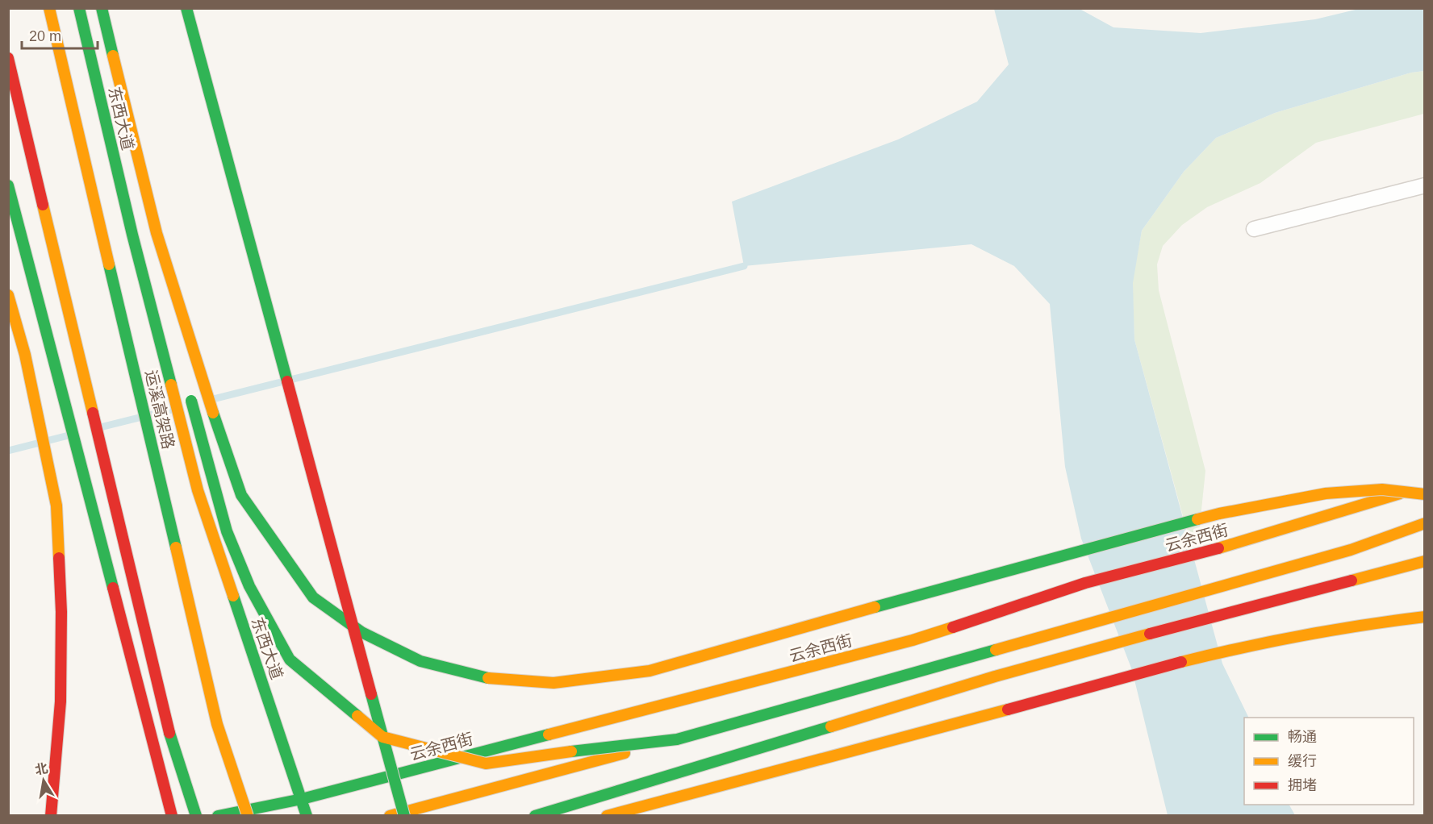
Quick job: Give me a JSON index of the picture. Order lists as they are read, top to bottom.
{
  "streets": {
    "main road": ["东西大道", "运溪高架路", "云余西街"]
  },
  "crossings": [
    ["东西大道", "云余西街"]
  ],
  "legend": ["畅通", "缓行", "拥堵"],
  "scale_bar": "20 m",
  "north": "top"
}
